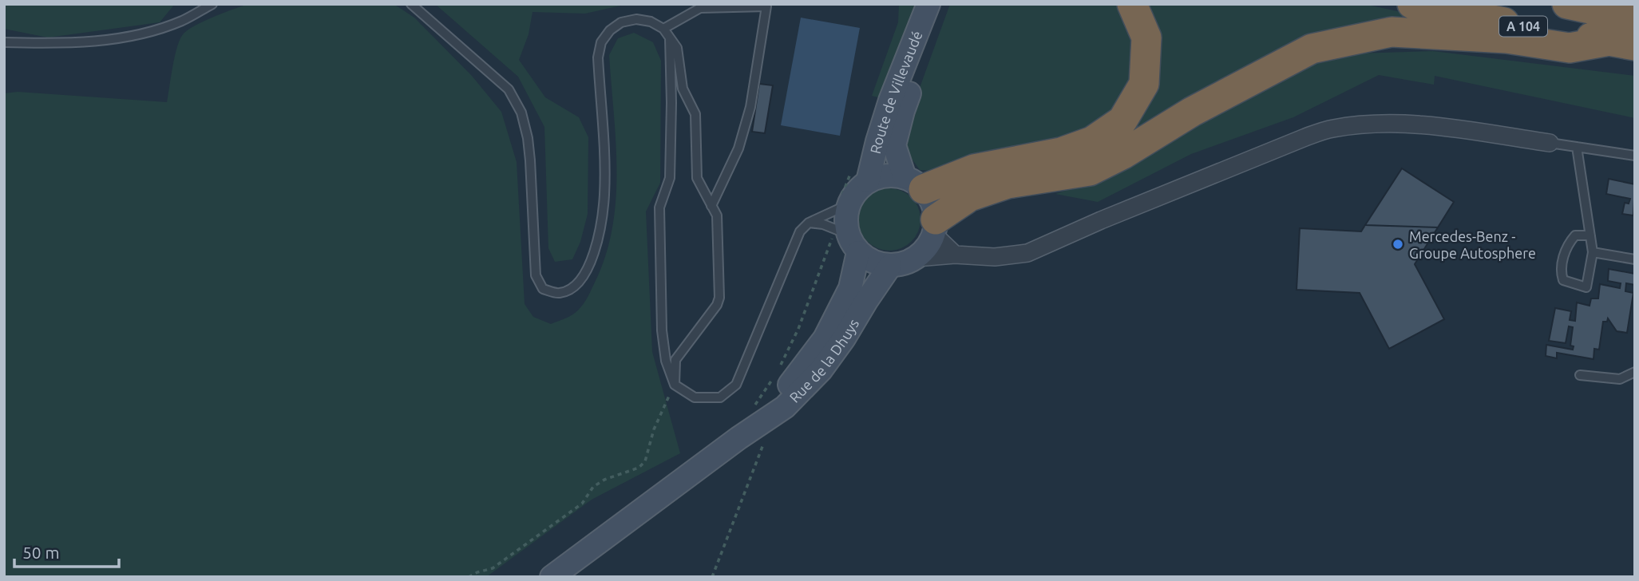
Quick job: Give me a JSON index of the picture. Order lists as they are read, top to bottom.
{
  "streets": {
    "highway": ["A 104"],
    "street": ["Route de Villevaudé", "Rue de la Dhuys"]
  },
  "crossings": [
    ["Route de Villevaudé", "Rue de la Dhuys"]
  ],
  "places": ["Mercedes-Benz - Groupe Autosphere"],
  "scale_bar": "50 m"
}
